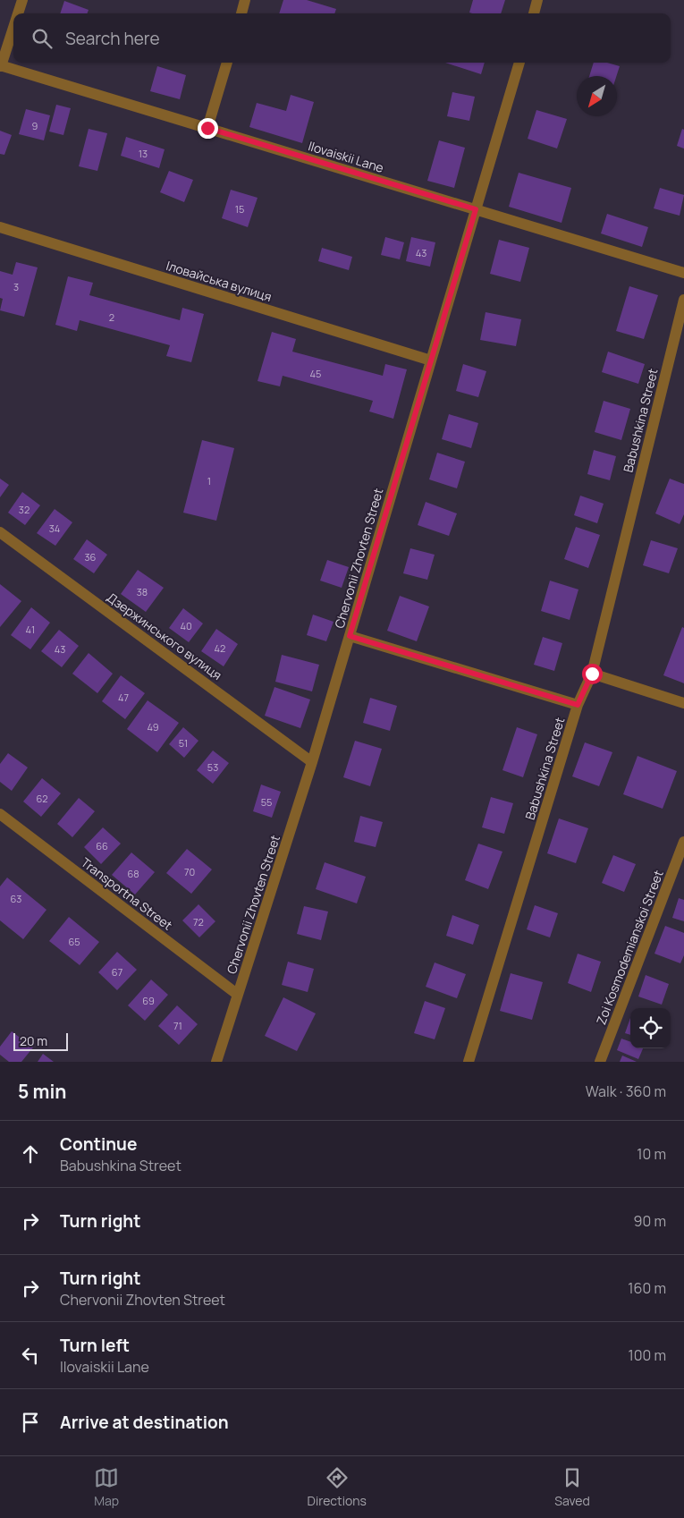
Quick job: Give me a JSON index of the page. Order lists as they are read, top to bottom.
{
  "streets": {
    "street": [
      "Ilovaiskii Lane",
      "Іловайська вулиця",
      "Babushkina Street",
      "Chervonii Zhovten Street",
      "Дзержинського вулиця",
      "Transportna Street",
      "Zoi Kosmodemianskoi Street"
    ]
  },
  "crossings": [
    ["Ilovaiskii Lane", "Chervonii Zhovten Street"],
    ["Іловайська вулиця", "Chervonii Zhovten Street"],
    ["Chervonii Zhovten Street", "Дзержинського вулиця"],
    ["Chervonii Zhovten Street", "Transportna Street"]
  ],
  "house_numbers": [
    "9",
    "13",
    "15",
    "43",
    "3",
    "2",
    "45",
    "1",
    "32",
    "34",
    "36",
    "38",
    "40",
    "41",
    "42",
    "43",
    "47",
    "49",
    "51",
    "53",
    "62",
    "55",
    "66",
    "70",
    "68",
    "63",
    "72",
    "65",
    "67",
    "69",
    "71"
  ],
  "scale_bar": "20 m",
  "north": "bottom left",
  "page": {
    "search": "Search here",
    "scale": "20 m",
    "heading": ["5 min", "Walk · 360 m"],
    "list": [
      ["Continue", "Babushkina Street", "10 m"],
      ["Turn right", "90 m"],
      ["Turn right", "Chervonii Zhovten Street", "160 m"],
      ["Turn left", "Ilovaiskii Lane", "100 m"],
      "Arrive at destination"
    ],
    "nav": ["Map", "Directions", "Saved"]
  }
}
